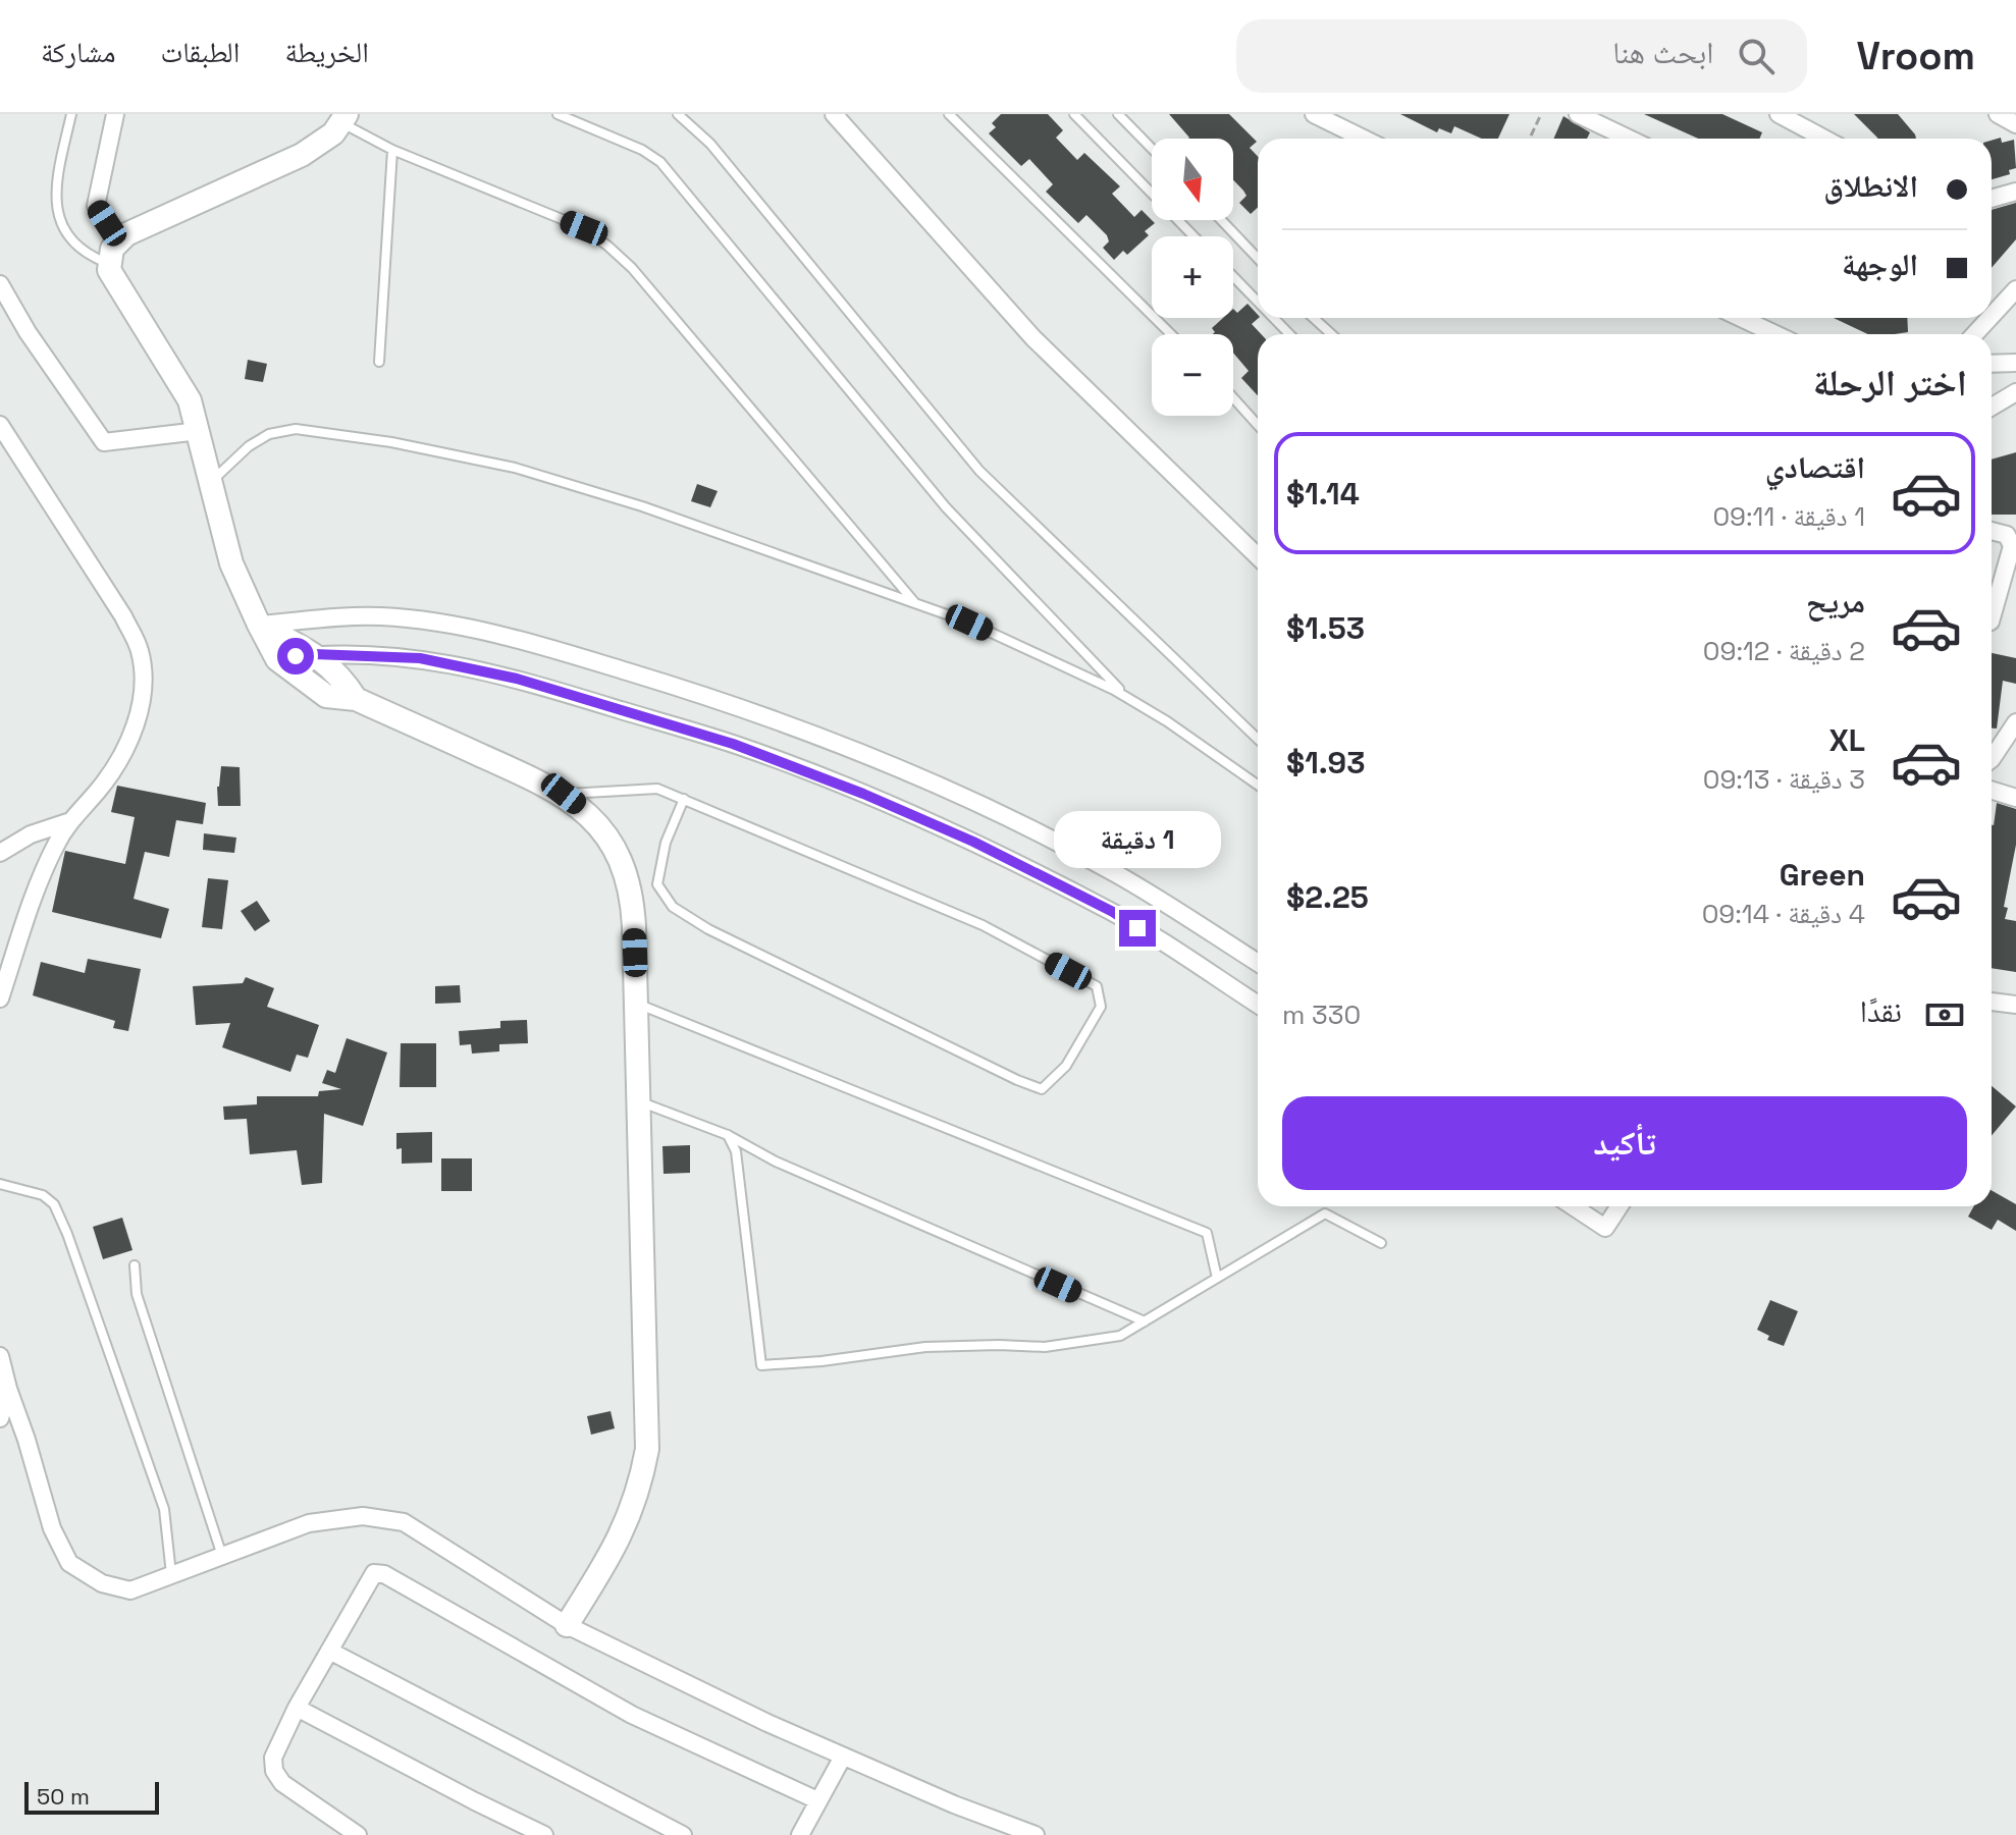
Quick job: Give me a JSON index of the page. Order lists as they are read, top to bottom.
{
  "scale_bar": "50 m",
  "north": "bottom",
  "page": {
    "header": "Vroom",
    "search": "ابحث هنا",
    "nav": ["الخريطة", "الطبقات", "مشاركة"],
    "map_buttons": ["+", "−"],
    "banner": ["الانطلاق", "الوجهة"],
    "heading": "اختر الرحلة",
    "list": [
      {
        "name": "اقتصادي",
        "note": "1 دقيقة · 09:11",
        "value": "$1.14"
      },
      {
        "name": "مريح",
        "note": "2 دقيقة · 09:12",
        "value": "$1.53"
      },
      {
        "name": "XL",
        "note": "3 دقيقة · 09:13",
        "value": "$1.93"
      },
      {
        "name": "Green",
        "note": "4 دقيقة · 09:14",
        "value": "$2.25"
      }
    ],
    "bubble": "1 دقيقة",
    "pay": ["نقدًا", "330 m"],
    "buttons": "تأكيد",
    "scale": "50 m"
  }
}
